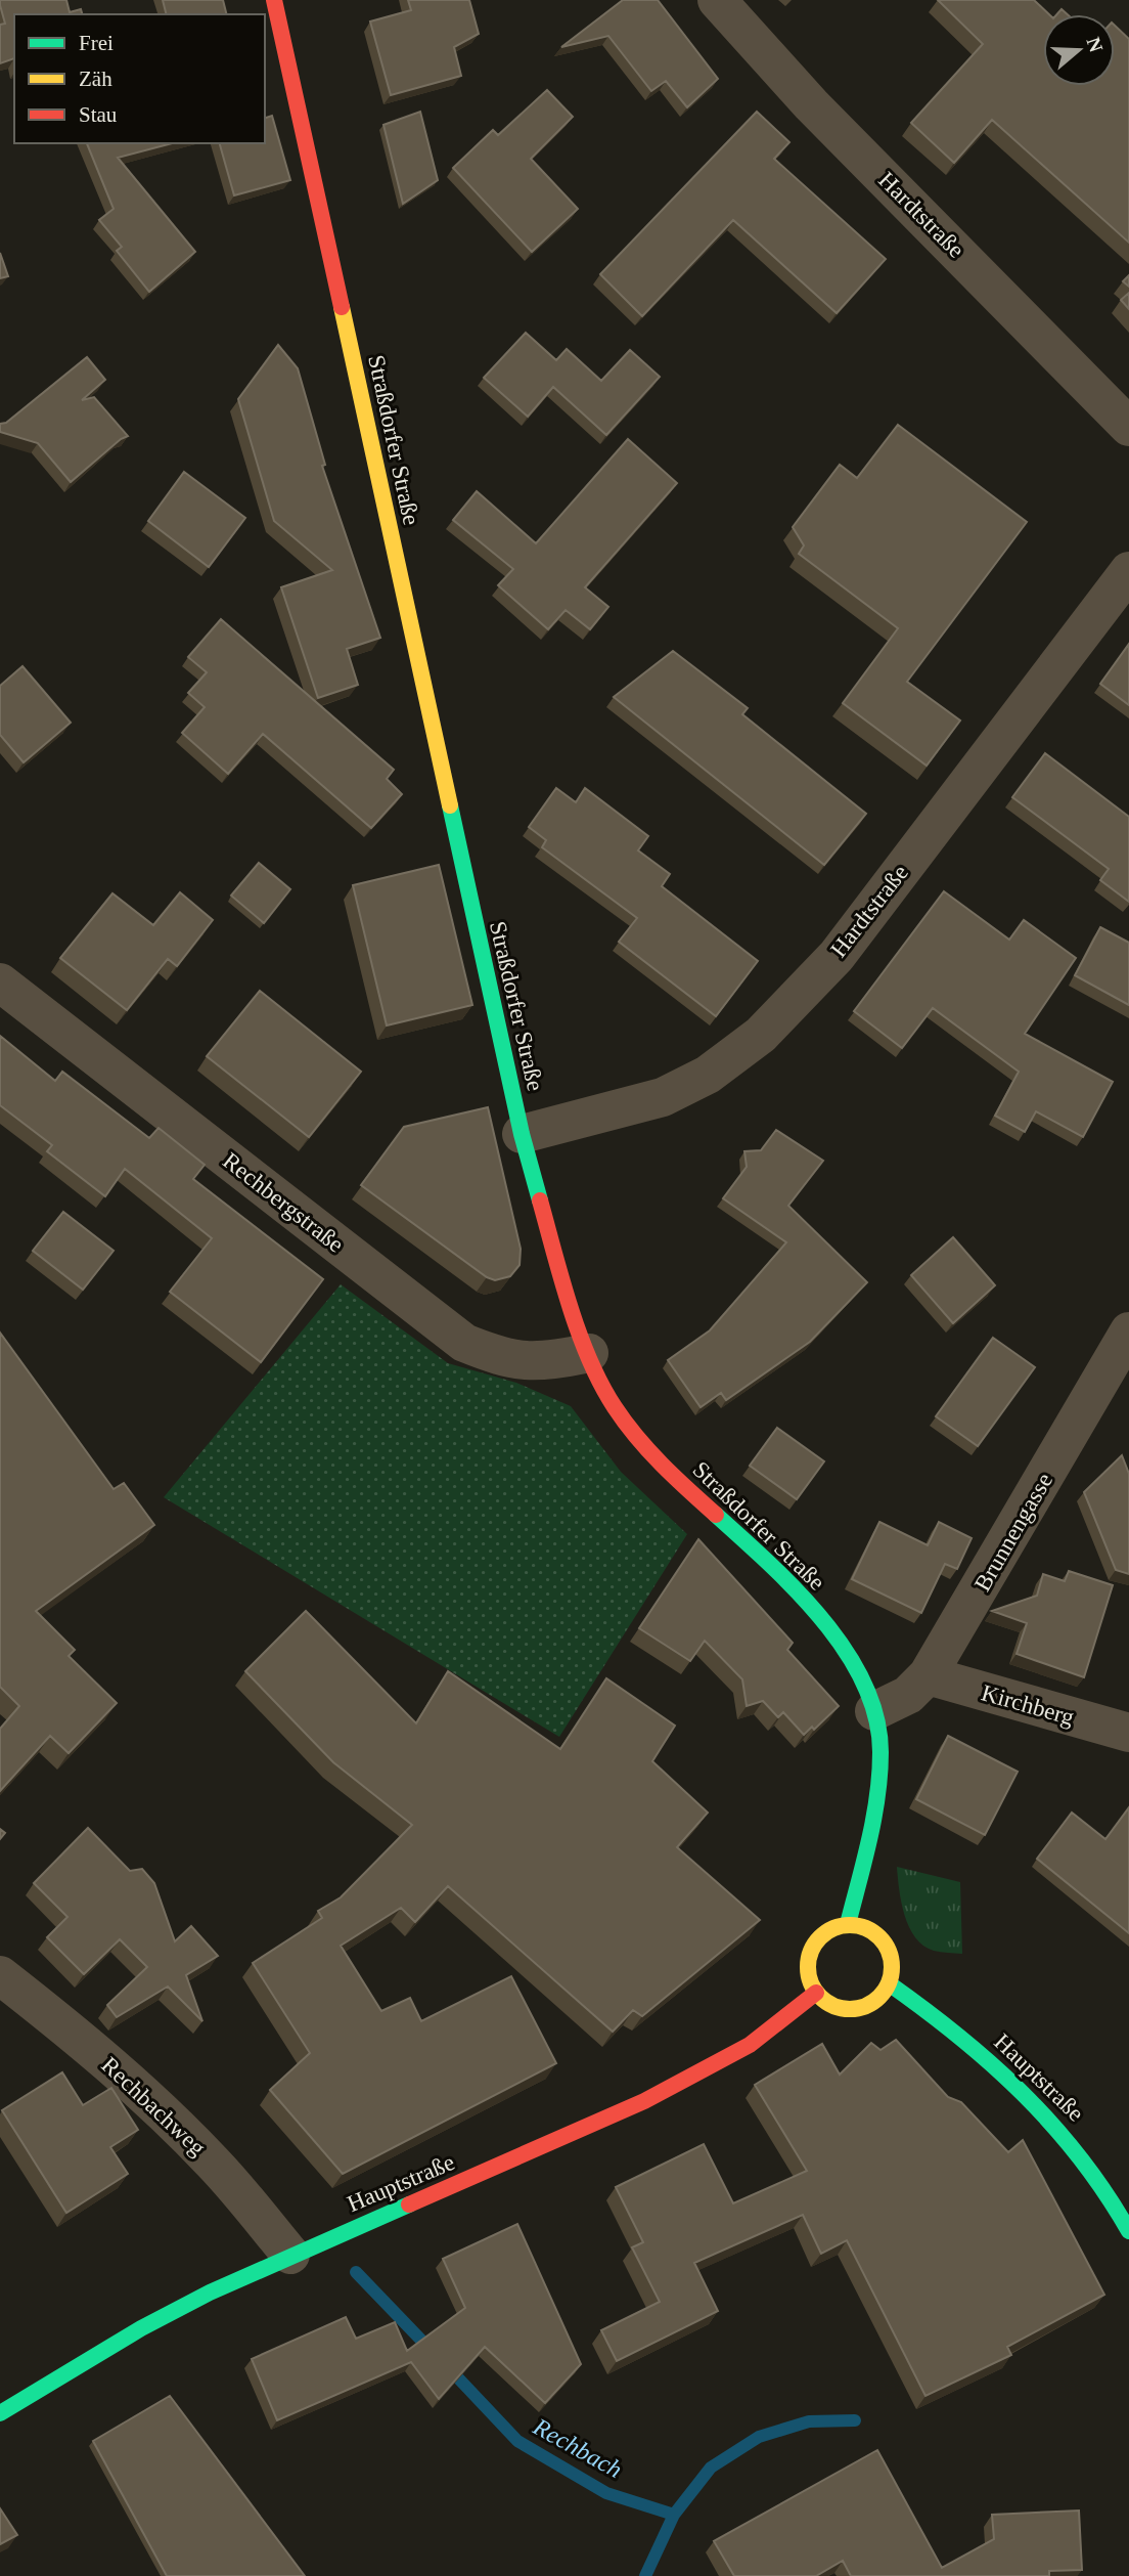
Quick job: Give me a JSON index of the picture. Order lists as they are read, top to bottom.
{
  "streets": {
    "street": [
      "Hardtstraße",
      "Straßdorfer Straße",
      "Rechbergstraße",
      "Brunnengasse",
      "Kirchberg",
      "Hauptstraße",
      "Rechbachweg"
    ]
  },
  "crossings": [
    ["Hardtstraße", "Straßdorfer Straße"],
    ["Straßdorfer Straße", "Rechbergstraße"],
    ["Straßdorfer Straße", "Brunnengasse"],
    ["Straßdorfer Straße", "Hauptstraße"],
    ["Brunnengasse", "Kirchberg"],
    ["Hauptstraße", "Rechbachweg"]
  ],
  "water": ["Rechbach"],
  "legend": ["Frei", "Zäh", "Stau"],
  "north": "right"
}
